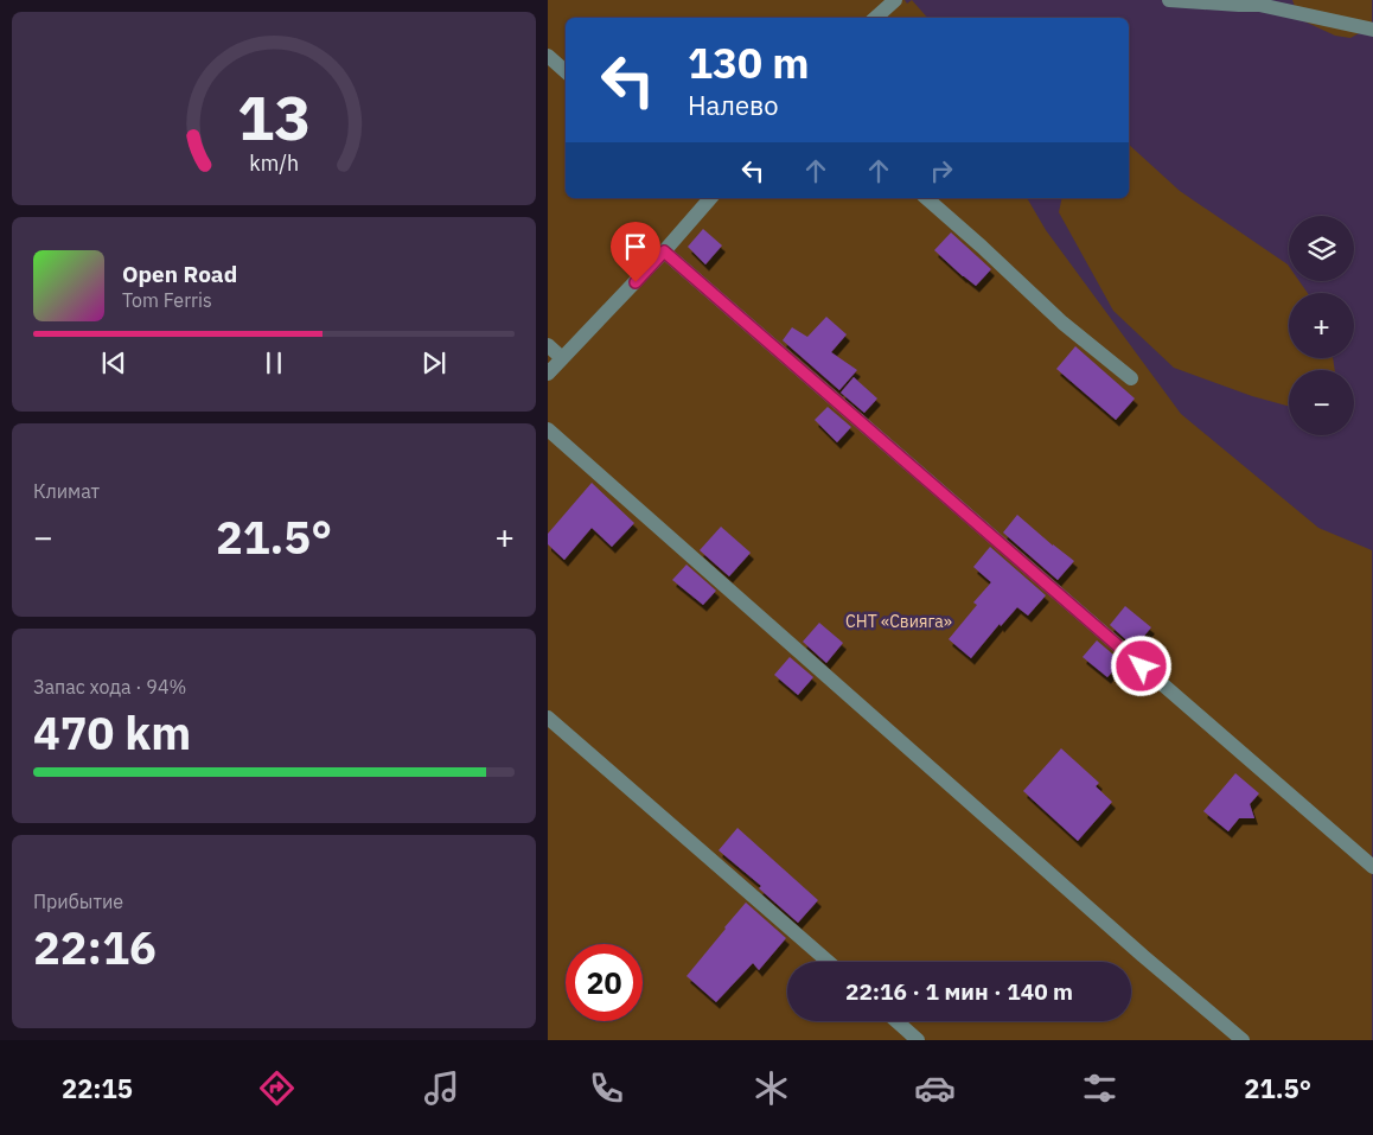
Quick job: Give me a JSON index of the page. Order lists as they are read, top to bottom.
{
  "parks": ["СНТ «Свияга»"],
  "page": {
    "turn": ["130 m", "Налево"],
    "map_buttons": ["+", "−"],
    "song": ["Open Road", "Tom Ferris"],
    "tile": [
      "Климат",
      ["Запас хода · 94%", "470 km"],
      ["Прибытие", "22:16"]
    ],
    "heat": ["−", "21.5°", "+"],
    "limit": "20",
    "trip": "22:16 · 1 мин · 140 m",
    "tabs": ["22:15", "21.5°"],
    "gauge": ["13", "km/h"]
  }
}
